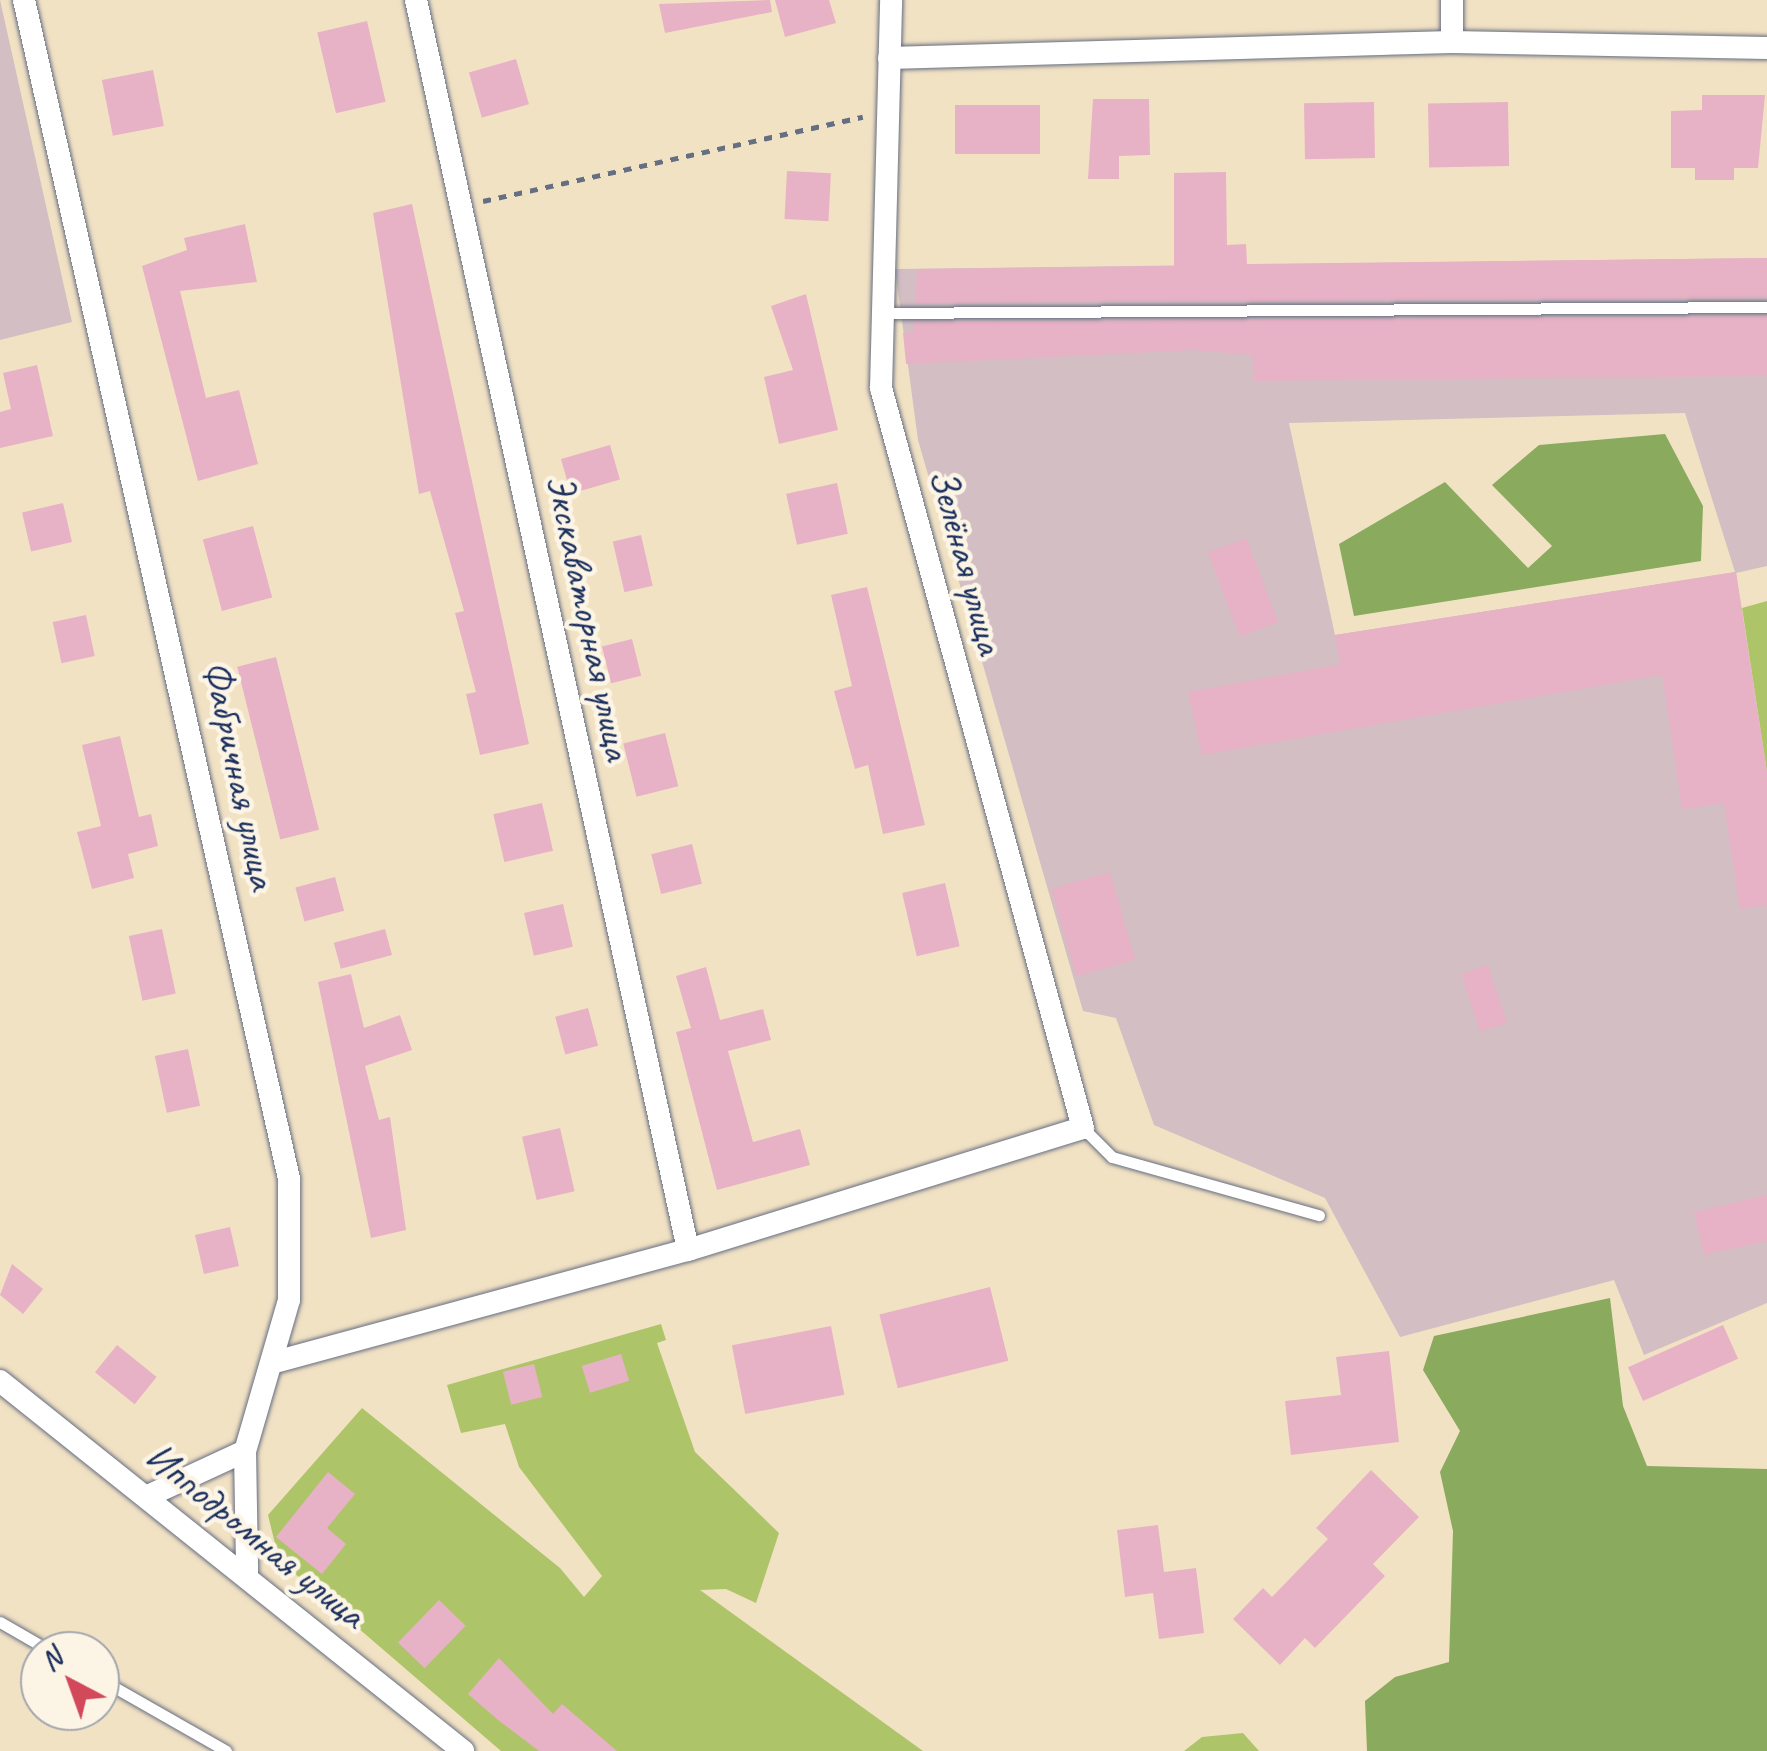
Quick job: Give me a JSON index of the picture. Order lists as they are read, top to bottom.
{
  "streets": {
    "street": [
      "Зелёная улица",
      "Экскаваторная улица",
      "Фабричная улица",
      "Ипподромная улица"
    ]
  },
  "crossings": [
    ["Фабричная улица", "Ипподромная улица"]
  ],
  "north": "top left"
}
